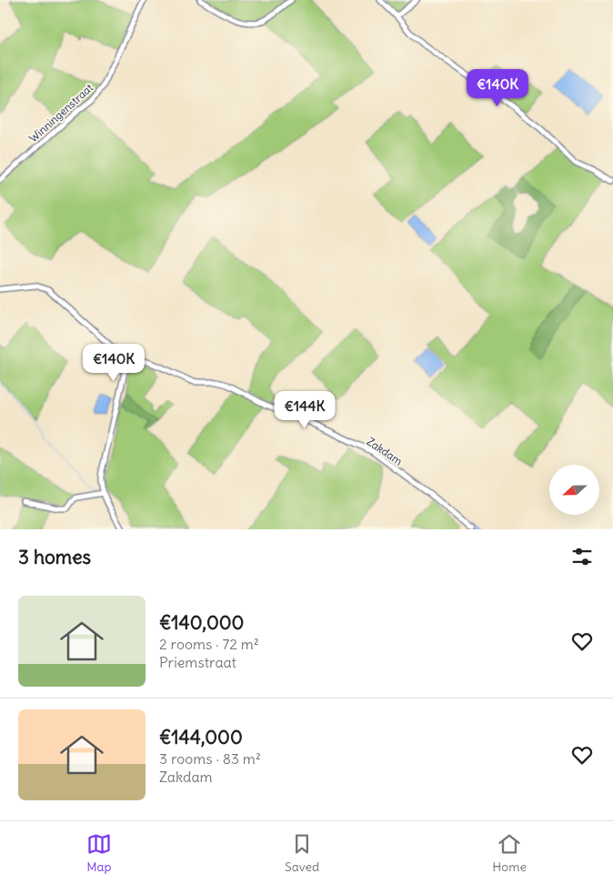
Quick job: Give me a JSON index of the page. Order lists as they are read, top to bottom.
{
  "streets": {
    "street": ["Winningenstraat", "Zakdam"]
  },
  "north": "left",
  "page": {
    "price": ["€140K", "€140K", "€144K"],
    "heading": "3 homes",
    "list": [
      {
        "name": "€140,000",
        "note": "2 rooms · 72 m² · Priemstraat"
      },
      {
        "name": "€144,000",
        "note": "3 rooms · 83 m² · Zakdam"
      }
    ],
    "tabs": ["Map", "Saved", "Home"]
  }
}
